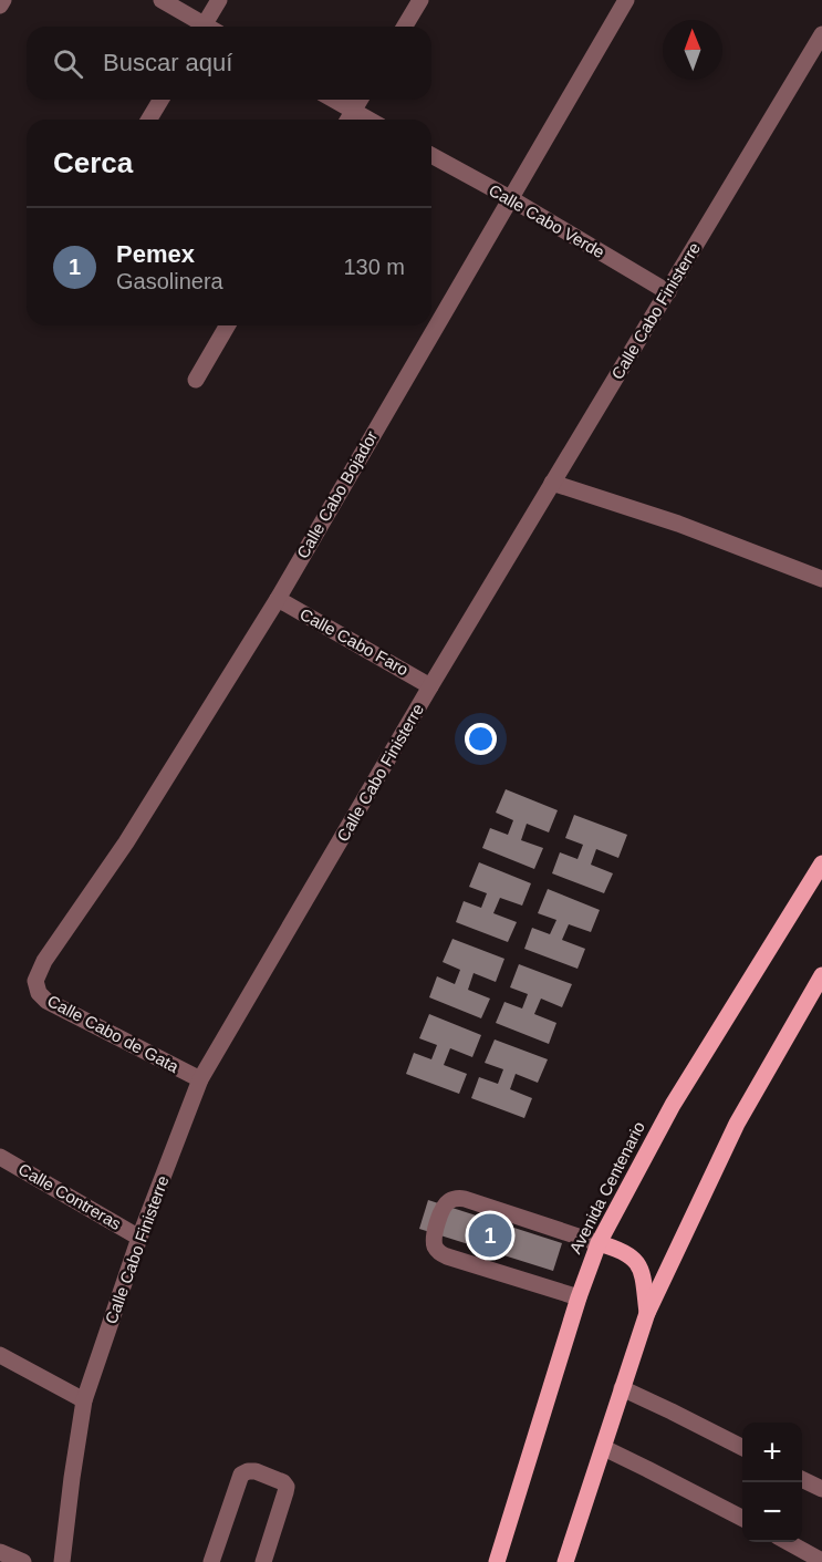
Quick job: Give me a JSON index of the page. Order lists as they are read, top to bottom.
{
  "streets": {
    "main road": ["Avenida Centenario"],
    "street": [
      "Calle Cabo Verde",
      "Calle Cabo Finisterre",
      "Calle Cabo Bojador",
      "Calle Cabo Faro",
      "Calle Cabo de Gata",
      "Calle Contreras"
    ]
  },
  "crossings": [
    ["Calle Cabo Verde", "Calle Cabo Finisterre"],
    ["Calle Cabo Verde", "Calle Cabo Bojador"],
    ["Calle Cabo Finisterre", "Calle Cabo Faro"],
    ["Calle Cabo Finisterre", "Calle Cabo de Gata"],
    ["Calle Cabo Finisterre", "Calle Contreras"],
    ["Calle Cabo Bojador", "Calle Cabo Faro"],
    ["Calle Cabo Bojador", "Calle Cabo de Gata"]
  ],
  "north": "top",
  "page": {
    "search": "Buscar aquí",
    "heading": "Cerca",
    "list": [
      {
        "mark": "1",
        "name": "Pemex",
        "note": "Gasolinera",
        "value": "130 m"
      }
    ],
    "pins": "1",
    "map_buttons": ["+", "−"]
  }
}
